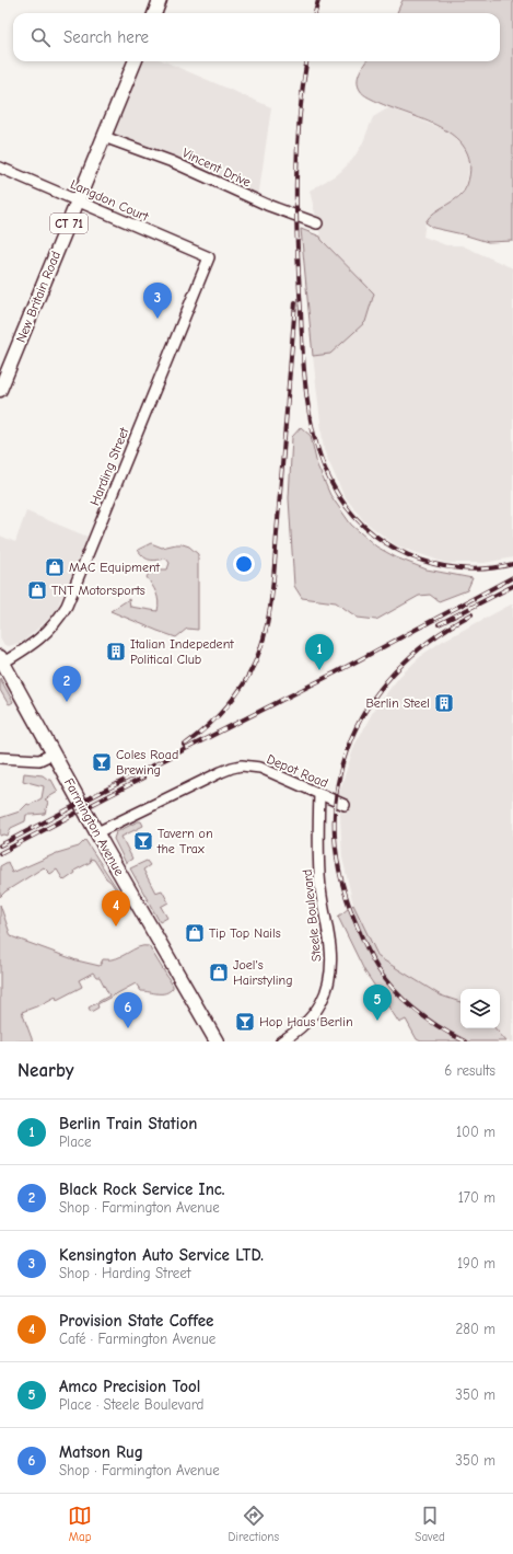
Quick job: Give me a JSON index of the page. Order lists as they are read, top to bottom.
{
  "streets": {
    "main road": ["CT 71", "New Britain Road", "Farmington Avenue"],
    "street": [
      "Vincent Drive",
      "Langdon Court",
      "Harding Street",
      "Depot Road",
      "Steele Boulevard"
    ]
  },
  "crossings": [
    ["Vincent Drive", "New Britain Road"],
    ["Langdon Court", "New Britain Road"],
    ["Langdon Court", "Harding Street"],
    ["Harding Street", "Farmington Avenue"],
    ["Depot Road", "Farmington Avenue"],
    ["Depot Road", "Steele Boulevard"]
  ],
  "places": {
    "shop": [
      "MAC Equipment",
      "TNT Motorsports",
      "Tip Top Nails",
      "Joel's Hairstyling"
    ],
    "building": ["Italian Indepedent Political Club", "Berlin Steel"],
    "bar": ["Coles Road Brewing", "Tavern on the Trax", "Hop Haus Berlin"]
  },
  "page": {
    "search": "Search here",
    "pins": [
      "3",
      "1",
      "2",
      "4",
      "5",
      "6"
    ],
    "heading": ["Nearby", "6 results"],
    "list": [
      {
        "mark": "1",
        "name": "Berlin Train Station",
        "note": "Place",
        "value": "100 m"
      },
      {
        "mark": "2",
        "name": "Black Rock Service Inc.",
        "note": "Shop · Farmington Avenue",
        "value": "170 m"
      },
      {
        "mark": "3",
        "name": "Kensington Auto Service LTD.",
        "note": "Shop · Harding Street",
        "value": "190 m"
      },
      {
        "mark": "4",
        "name": "Provision State Coffee",
        "note": "Café · Farmington Avenue",
        "value": "280 m"
      },
      {
        "mark": "5",
        "name": "Amco Precision Tool",
        "note": "Place · Steele Boulevard",
        "value": "350 m"
      },
      {
        "mark": "6",
        "name": "Matson Rug",
        "note": "Shop · Farmington Avenue",
        "value": "350 m"
      }
    ],
    "nav": ["Map", "Directions", "Saved"]
  }
}
